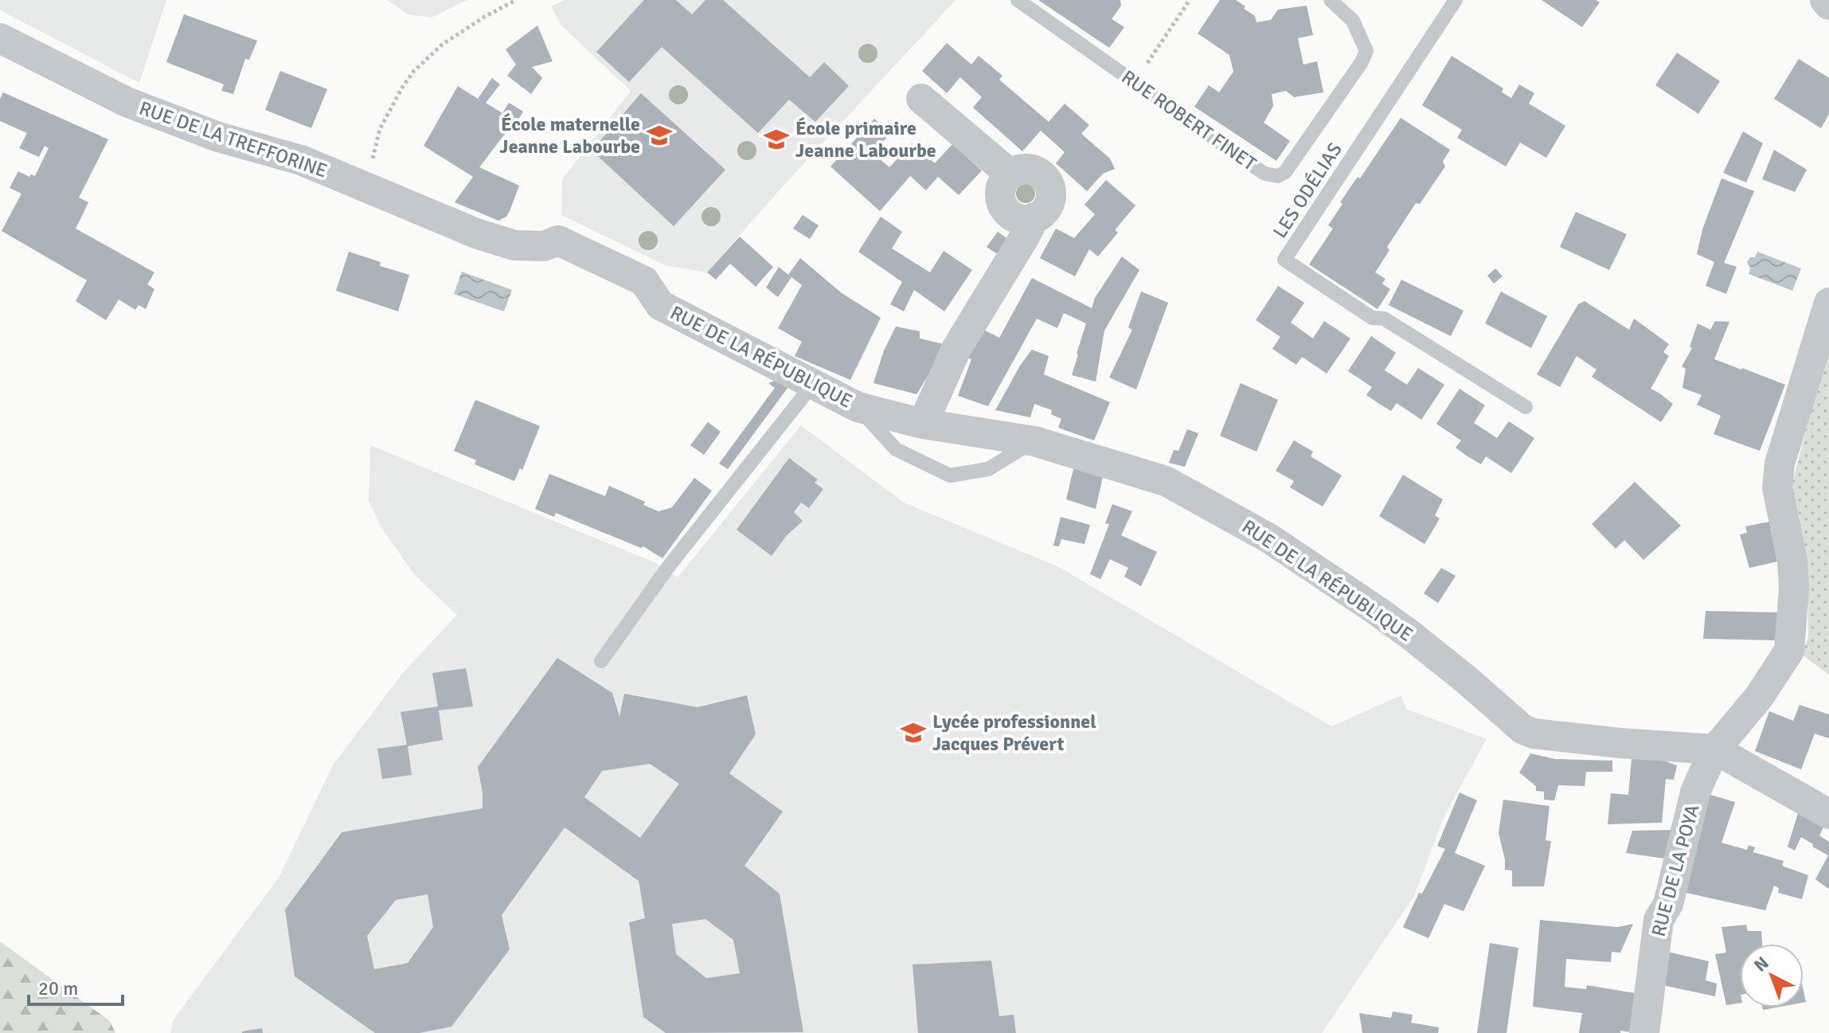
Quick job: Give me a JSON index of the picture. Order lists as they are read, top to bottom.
{
  "streets": {
    "street": ["RUE DE LA TREFFORINE", "RUE DE LA RÉPUBLIQUE", "RUE DE LA POYA"],
    "lane": ["RUE ROBERT FINET", "LES ODÉLIAS"]
  },
  "crossings": [
    ["RUE DE LA TREFFORINE", "RUE DE LA RÉPUBLIQUE"],
    ["RUE DE LA RÉPUBLIQUE", "RUE DE LA POYA"]
  ],
  "places": {
    "school or university": ["École maternelle Jeanne Labourbe", "École primaire Jeanne Labourbe", "Lycée professionnel Jacques Prévert"]
  },
  "scale_bar": "20 m",
  "north": "top left"
}
